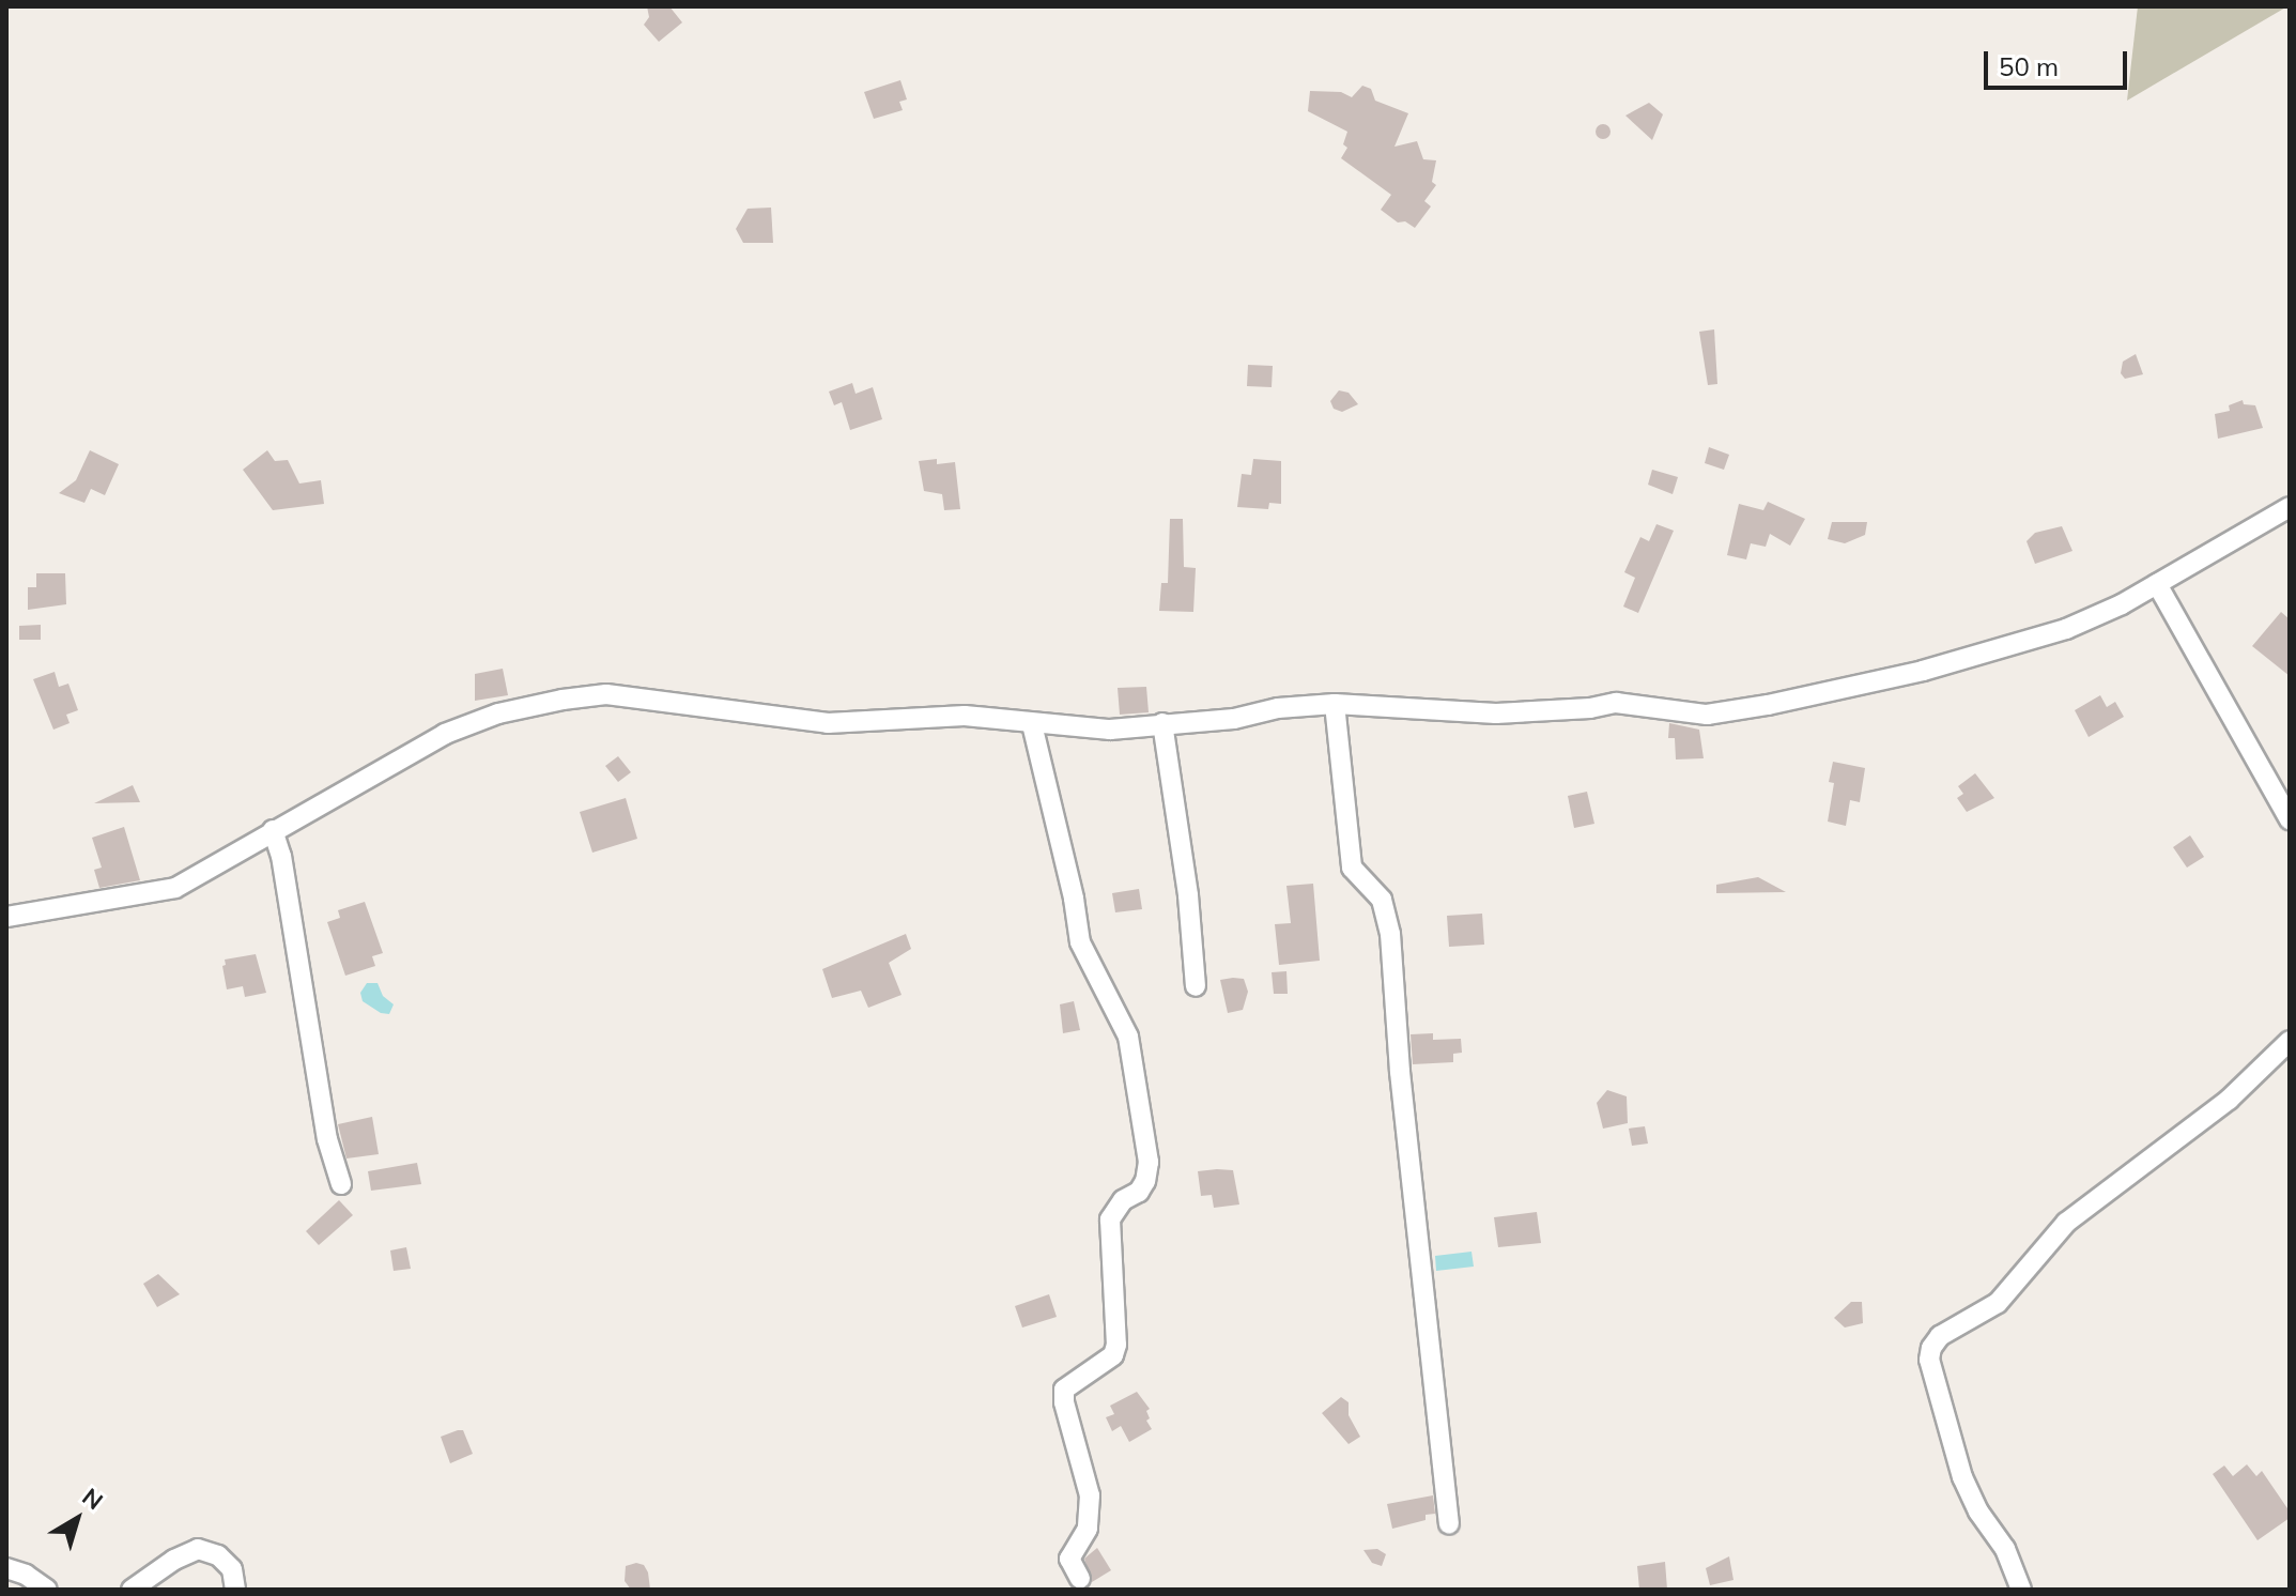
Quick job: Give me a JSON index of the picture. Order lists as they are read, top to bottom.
{
  "scale_bar": "50 m",
  "north": "top right"
}
